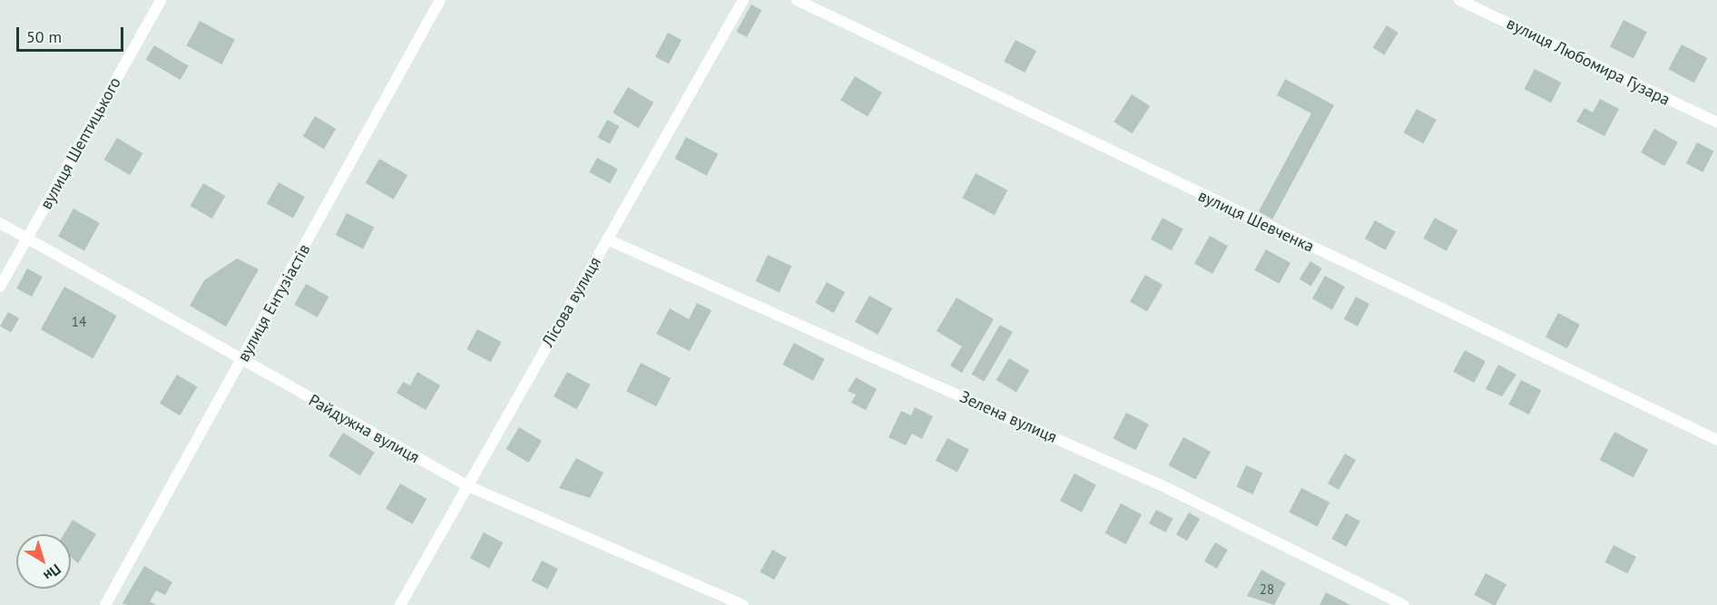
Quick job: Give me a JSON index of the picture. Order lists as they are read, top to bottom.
{
  "streets": {
    "street": [
      "вулиця Любомира Гузара",
      "вулиця Шептицького",
      "вулиця Шевченка",
      "Лісова вулиця",
      "вулиця Ентузіастів",
      "Зелена вулиця",
      "Райдужна вулиця"
    ]
  },
  "crossings": [
    ["вулиця Шептицького", "Райдужна вулиця"],
    ["Лісова вулиця", "Зелена вулиця"],
    ["Лісова вулиця", "Райдужна вулиця"],
    ["вулиця Ентузіастів", "Райдужна вулиця"]
  ],
  "house_numbers": ["14", "28"],
  "scale_bar": "50 m",
  "north": "bottom right"
}
